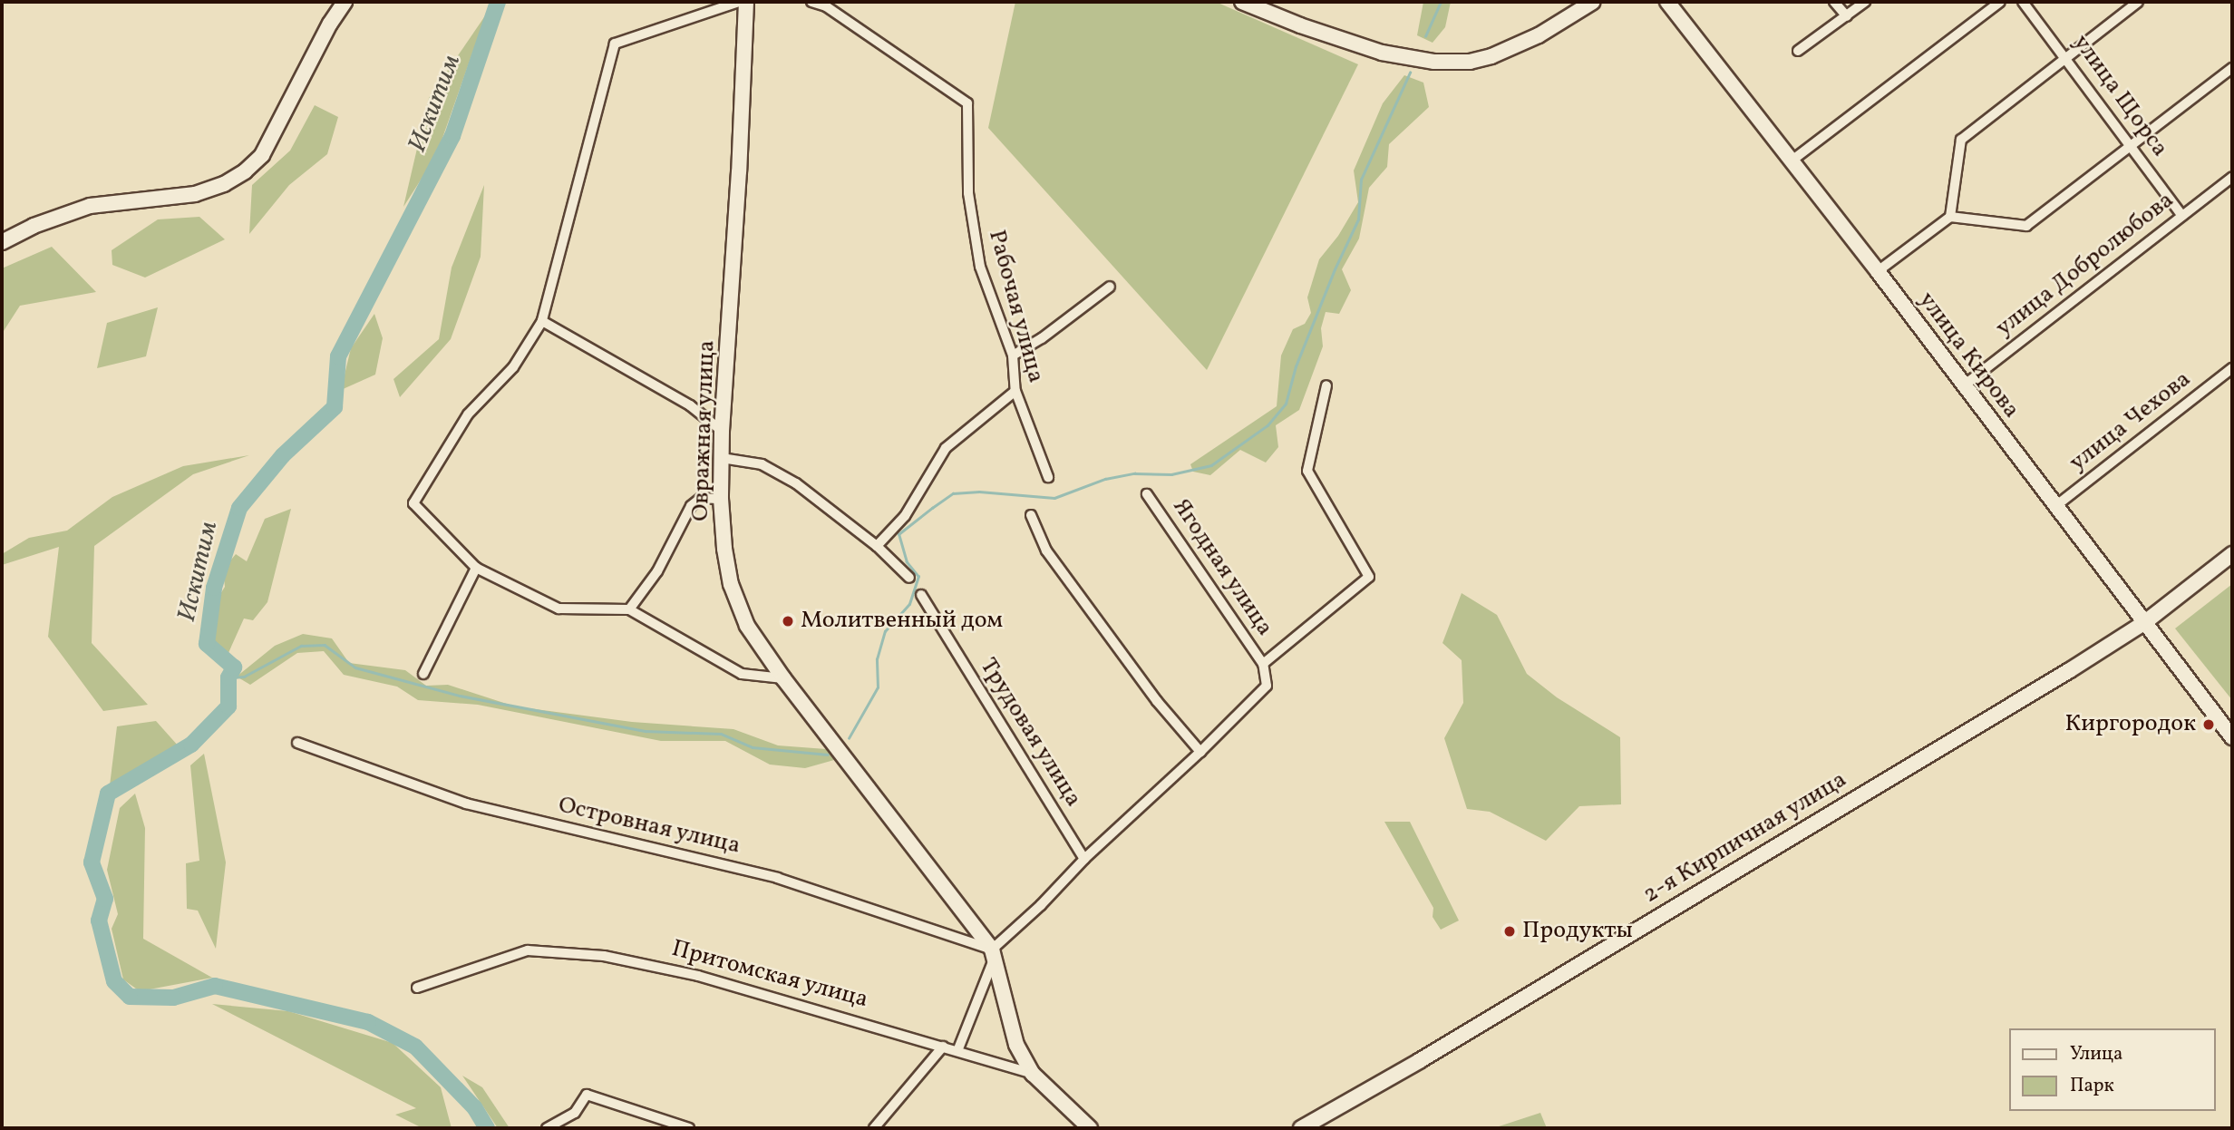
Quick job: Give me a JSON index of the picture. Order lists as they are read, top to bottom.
{
  "streets": {
    "street": [
      "улица Щорса",
      "улица Добролюбова",
      "Рабочая улица",
      "улица Кирова",
      "улица Чехова",
      "Овражная улица",
      "Ягодная улица",
      "Трудовая улица",
      "Островная улица",
      "2-я Кирпичная улица",
      "Притомская улица"
    ]
  },
  "crossings": [
    ["улица Щорса", "улица Добролюбова"],
    ["улица Добролюбова", "улица Кирова"],
    ["улица Кирова", "улица Чехова"],
    ["улица Кирова", "2-я Кирпичная улица"],
    ["Овражная улица", "Островная улица"],
    ["Овражная улица", "Притомская улица"]
  ],
  "water": ["Искитим"],
  "places": ["Молитвенный дом", "Киргородок", "Продукты"],
  "legend": ["Улица", "Парк"]
}
